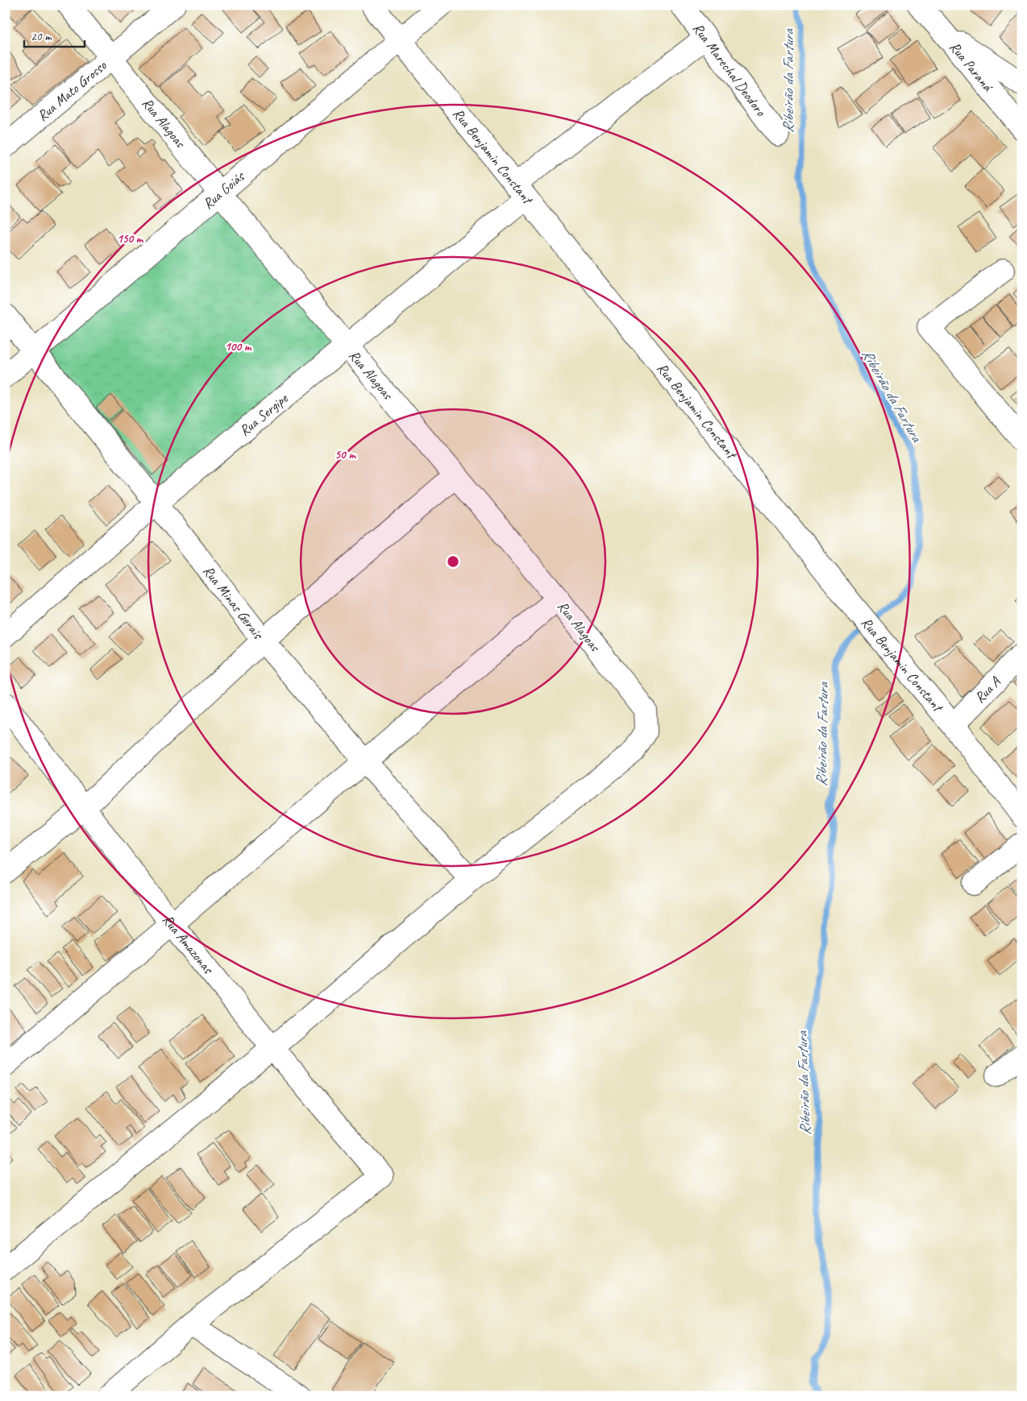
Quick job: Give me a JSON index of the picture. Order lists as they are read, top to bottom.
{
  "streets": {
    "street": [
      "Rua Paraná",
      "Rua Marechal Deodoro",
      "Rua Mato Grosso",
      "Rua Alagoas",
      "Rua Benjamin Constant",
      "Rua Goiás",
      "Rua Sergipe",
      "Rua Minas Gerais",
      "Rua A",
      "Rua Amazonas"
    ]
  },
  "crossings": [
    ["Rua Marechal Deodoro", "Rua Sergipe"],
    ["Rua Mato Grosso", "Rua Alagoas"],
    ["Rua Alagoas", "Rua Goiás"],
    ["Rua Alagoas", "Rua Sergipe"],
    ["Rua Alagoas", "Rua Minas Gerais"],
    ["Rua Alagoas", "Rua Amazonas"],
    ["Rua Benjamin Constant", "Rua Goiás"],
    ["Rua Benjamin Constant", "Rua Sergipe"],
    ["Rua Benjamin Constant", "Rua A"],
    ["Rua Goiás", "Rua Minas Gerais"],
    ["Rua Sergipe", "Rua Minas Gerais"]
  ],
  "water": ["Ribeirão da Fartura"],
  "scale_bar": "20 m",
  "rings": ["150 m", "100 m", "50 m"]
}
